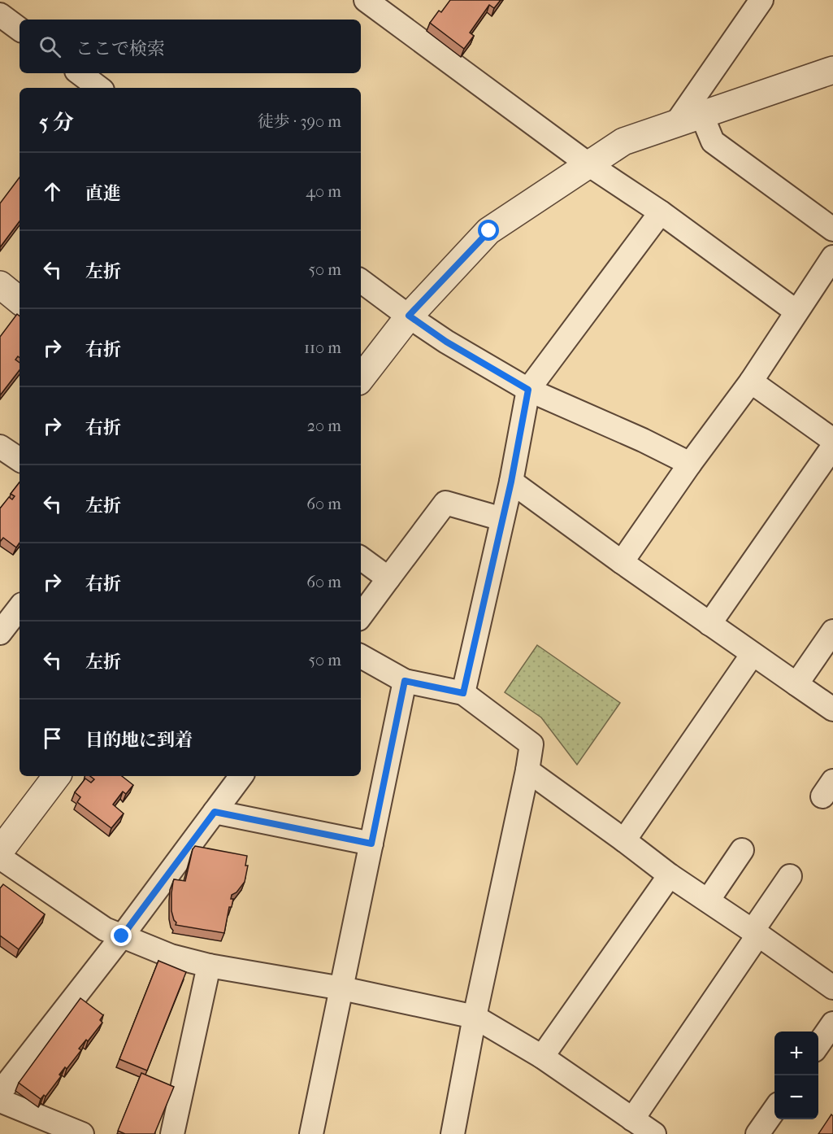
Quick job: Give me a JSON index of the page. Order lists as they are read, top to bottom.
{
  "page": {
    "search": "ここで検索",
    "heading": ["5 分", "徒歩 · 390 m"],
    "list": [
      ["直進", "40 m"],
      ["左折", "50 m"],
      ["右折", "110 m"],
      ["右折", "20 m"],
      ["左折", "60 m"],
      ["右折", "60 m"],
      ["左折", "50 m"],
      "目的地に到着"
    ],
    "map_buttons": ["+", "−"]
  }
}
